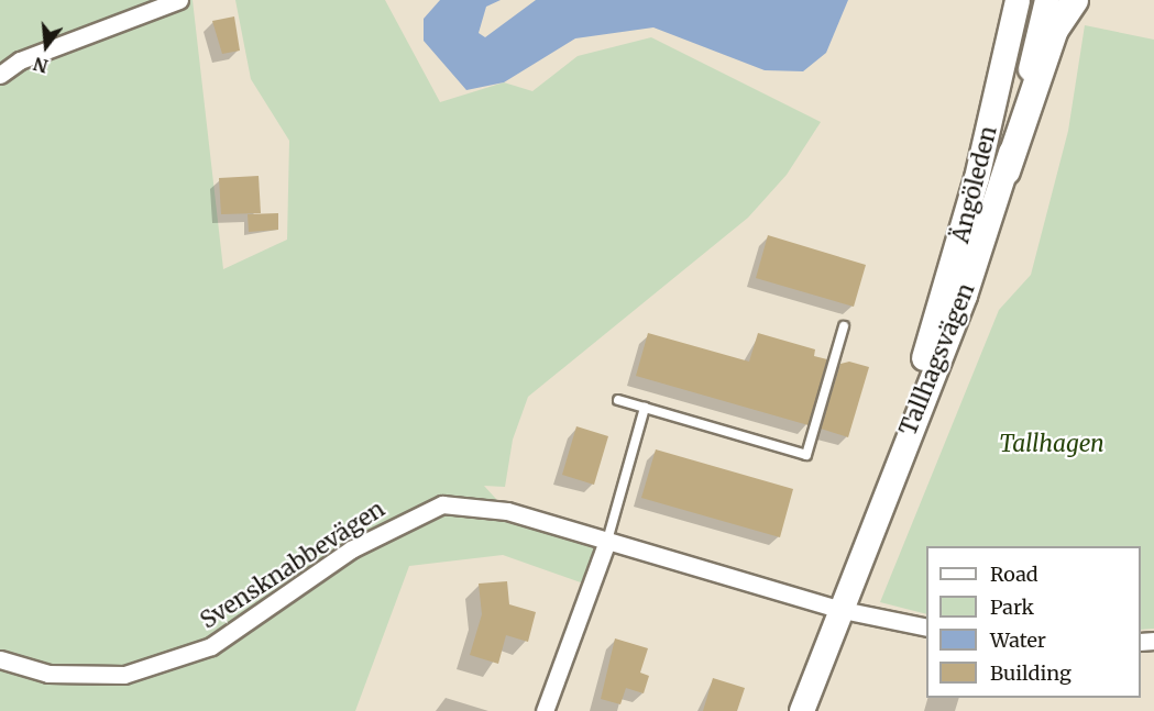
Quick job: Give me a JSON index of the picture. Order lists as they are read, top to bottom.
{
  "streets": {
    "main road": ["Ängöleden", "Tallhagsvägen"],
    "street": ["Svensknabbevägen"]
  },
  "crossings": [
    ["Ängöleden", "Tallhagsvägen"],
    ["Tallhagsvägen", "Svensknabbevägen"]
  ],
  "parks": ["Tallhagen"],
  "legend": [
    "Road",
    "Park",
    "Water",
    "Building"
  ],
  "north": "bottom"
}
